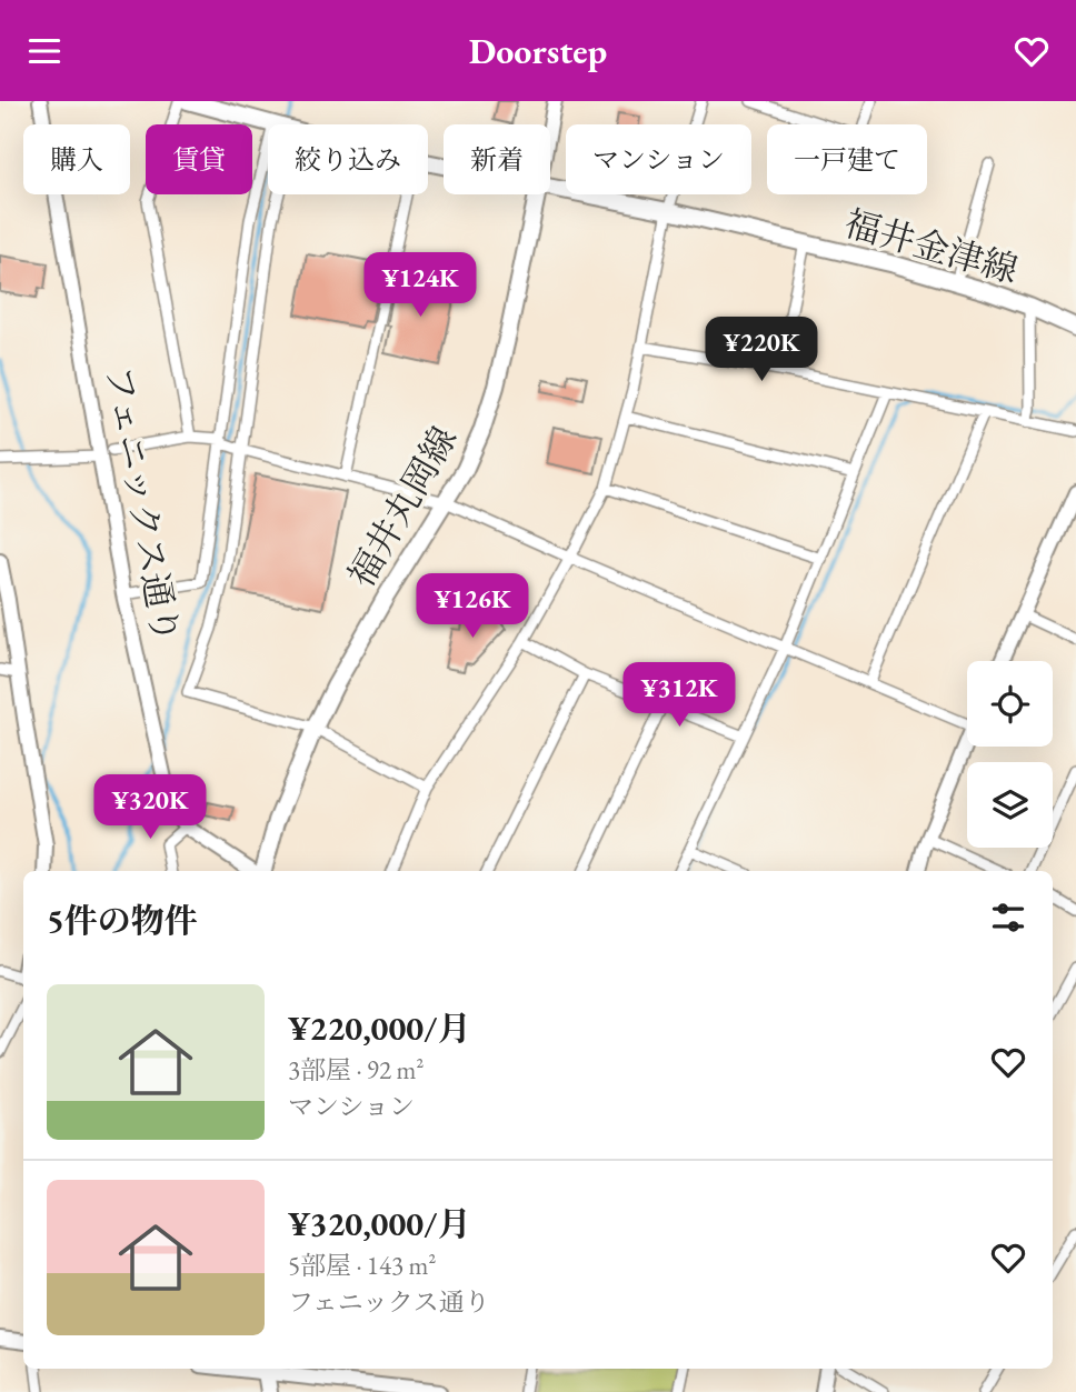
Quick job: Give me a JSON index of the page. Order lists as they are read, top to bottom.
{
  "streets": {
    "main road": ["福井金津線", "福井丸岡線"],
    "street": ["フェニックス通り"]
  },
  "page": {
    "header": "Doorstep",
    "chip": [
      "購入",
      "賃貸",
      "絞り込み",
      "新着",
      "マンション",
      "一戸建て"
    ],
    "price": [
      "¥124K",
      "¥220K",
      "¥126K",
      "¥312K",
      "¥320K"
    ],
    "heading": "5件の物件",
    "list": [
      {
        "name": "¥220,000/月",
        "note": "3部屋 · 92 m² · マンション"
      },
      {
        "name": "¥320,000/月",
        "note": "5部屋 · 143 m² · フェニックス通り"
      }
    ]
  }
}
